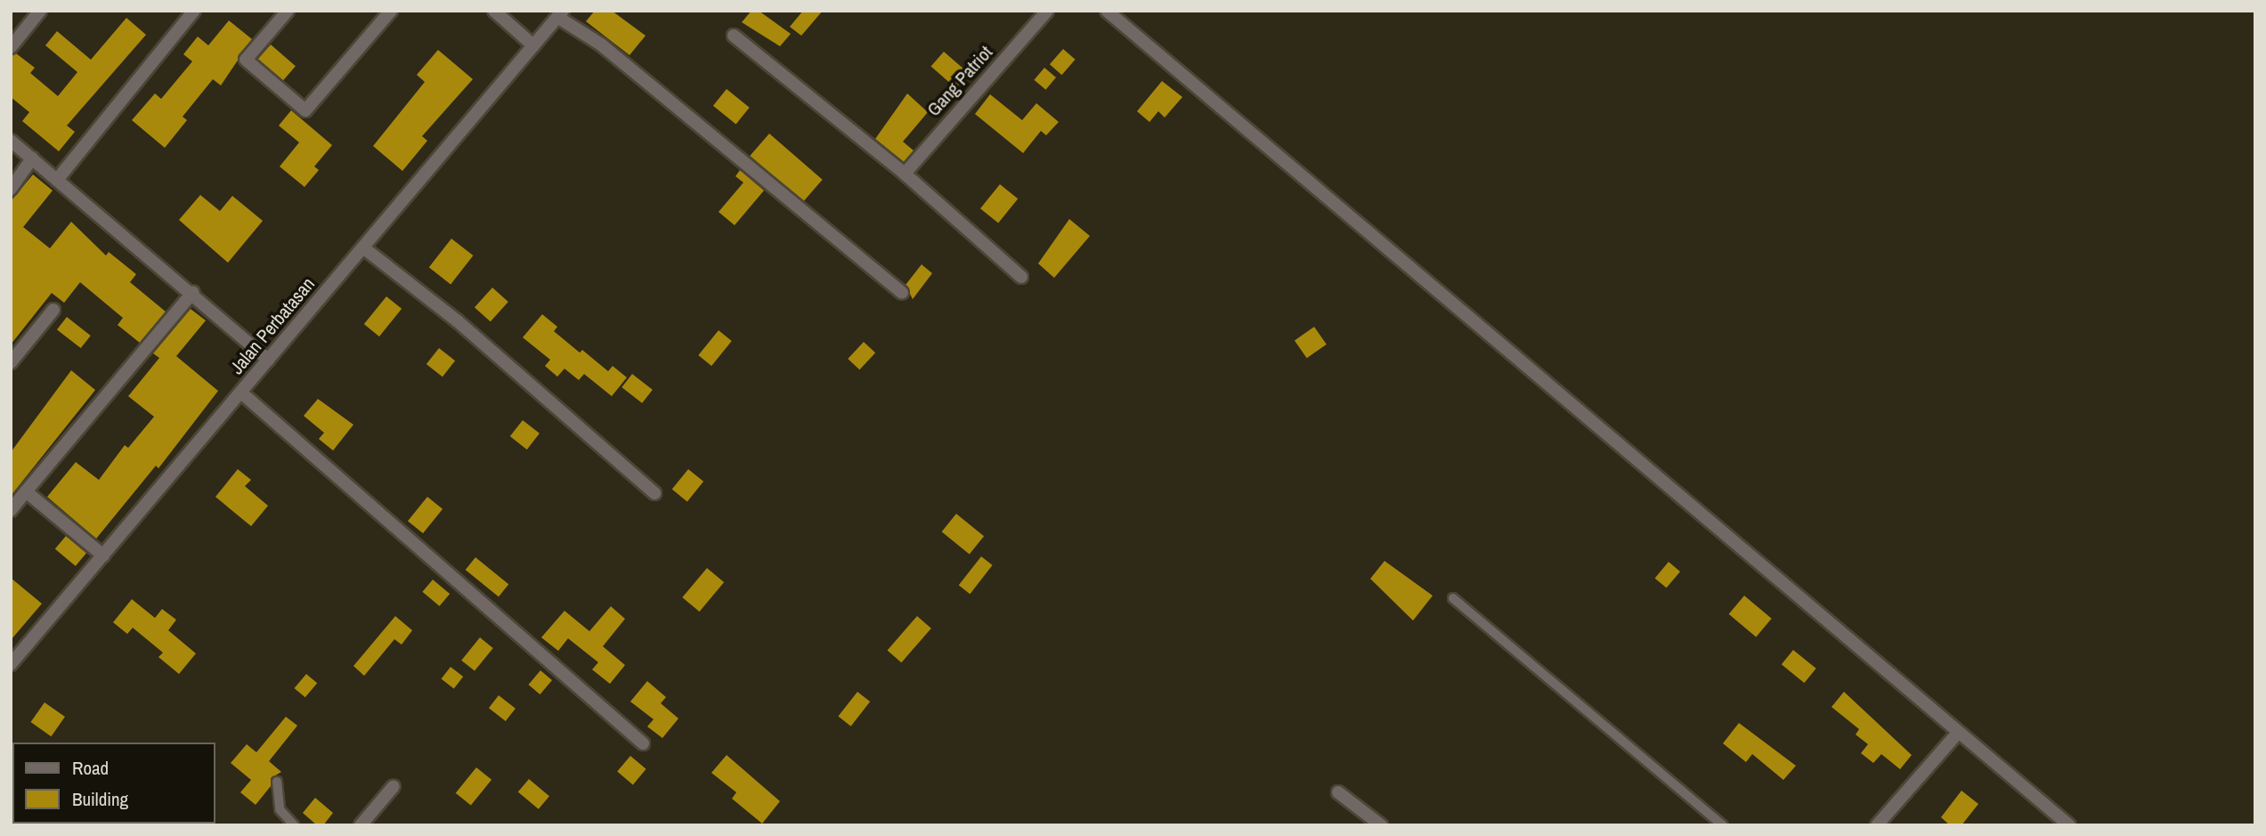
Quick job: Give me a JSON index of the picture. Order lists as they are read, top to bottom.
{
  "streets": {
    "street": ["Gang Patriot", "Jalan Perbatasan"]
  },
  "legend": ["Road", "Building"]
}
